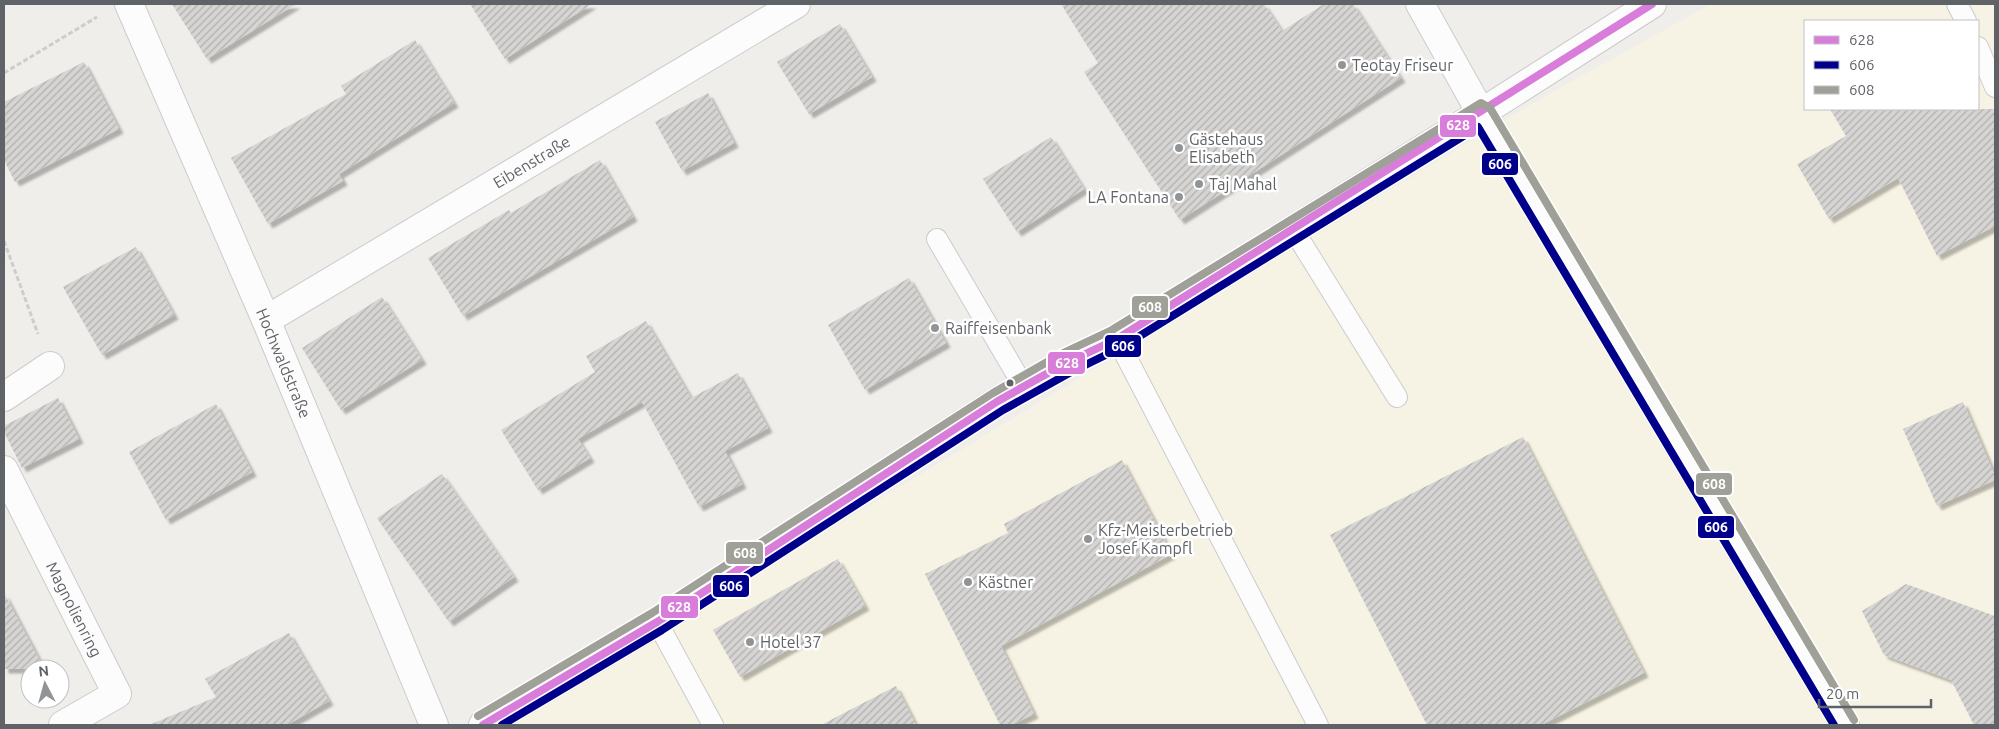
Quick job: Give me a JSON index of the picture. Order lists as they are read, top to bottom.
{
  "streets": {
    "street": ["Eibenstraße", "Hochwaldstraße", "Magnolienring"]
  },
  "crossings": [
    ["Eibenstraße", "Hochwaldstraße"]
  ],
  "places": [
    "Teotay Friseur",
    "Gästehaus Elisabeth",
    "Taj Mahal",
    "LA Fontana",
    "Raiffeisenbank",
    "Kfz-Meisterbetrieb Josef Kampfl",
    "Kästner",
    "Hotel 37"
  ],
  "lines": ["transit line 628", "transit line 608", "transit line 606"],
  "legend": ["628", "606", "608"],
  "scale_bar": "20 m",
  "north": "top"
}
